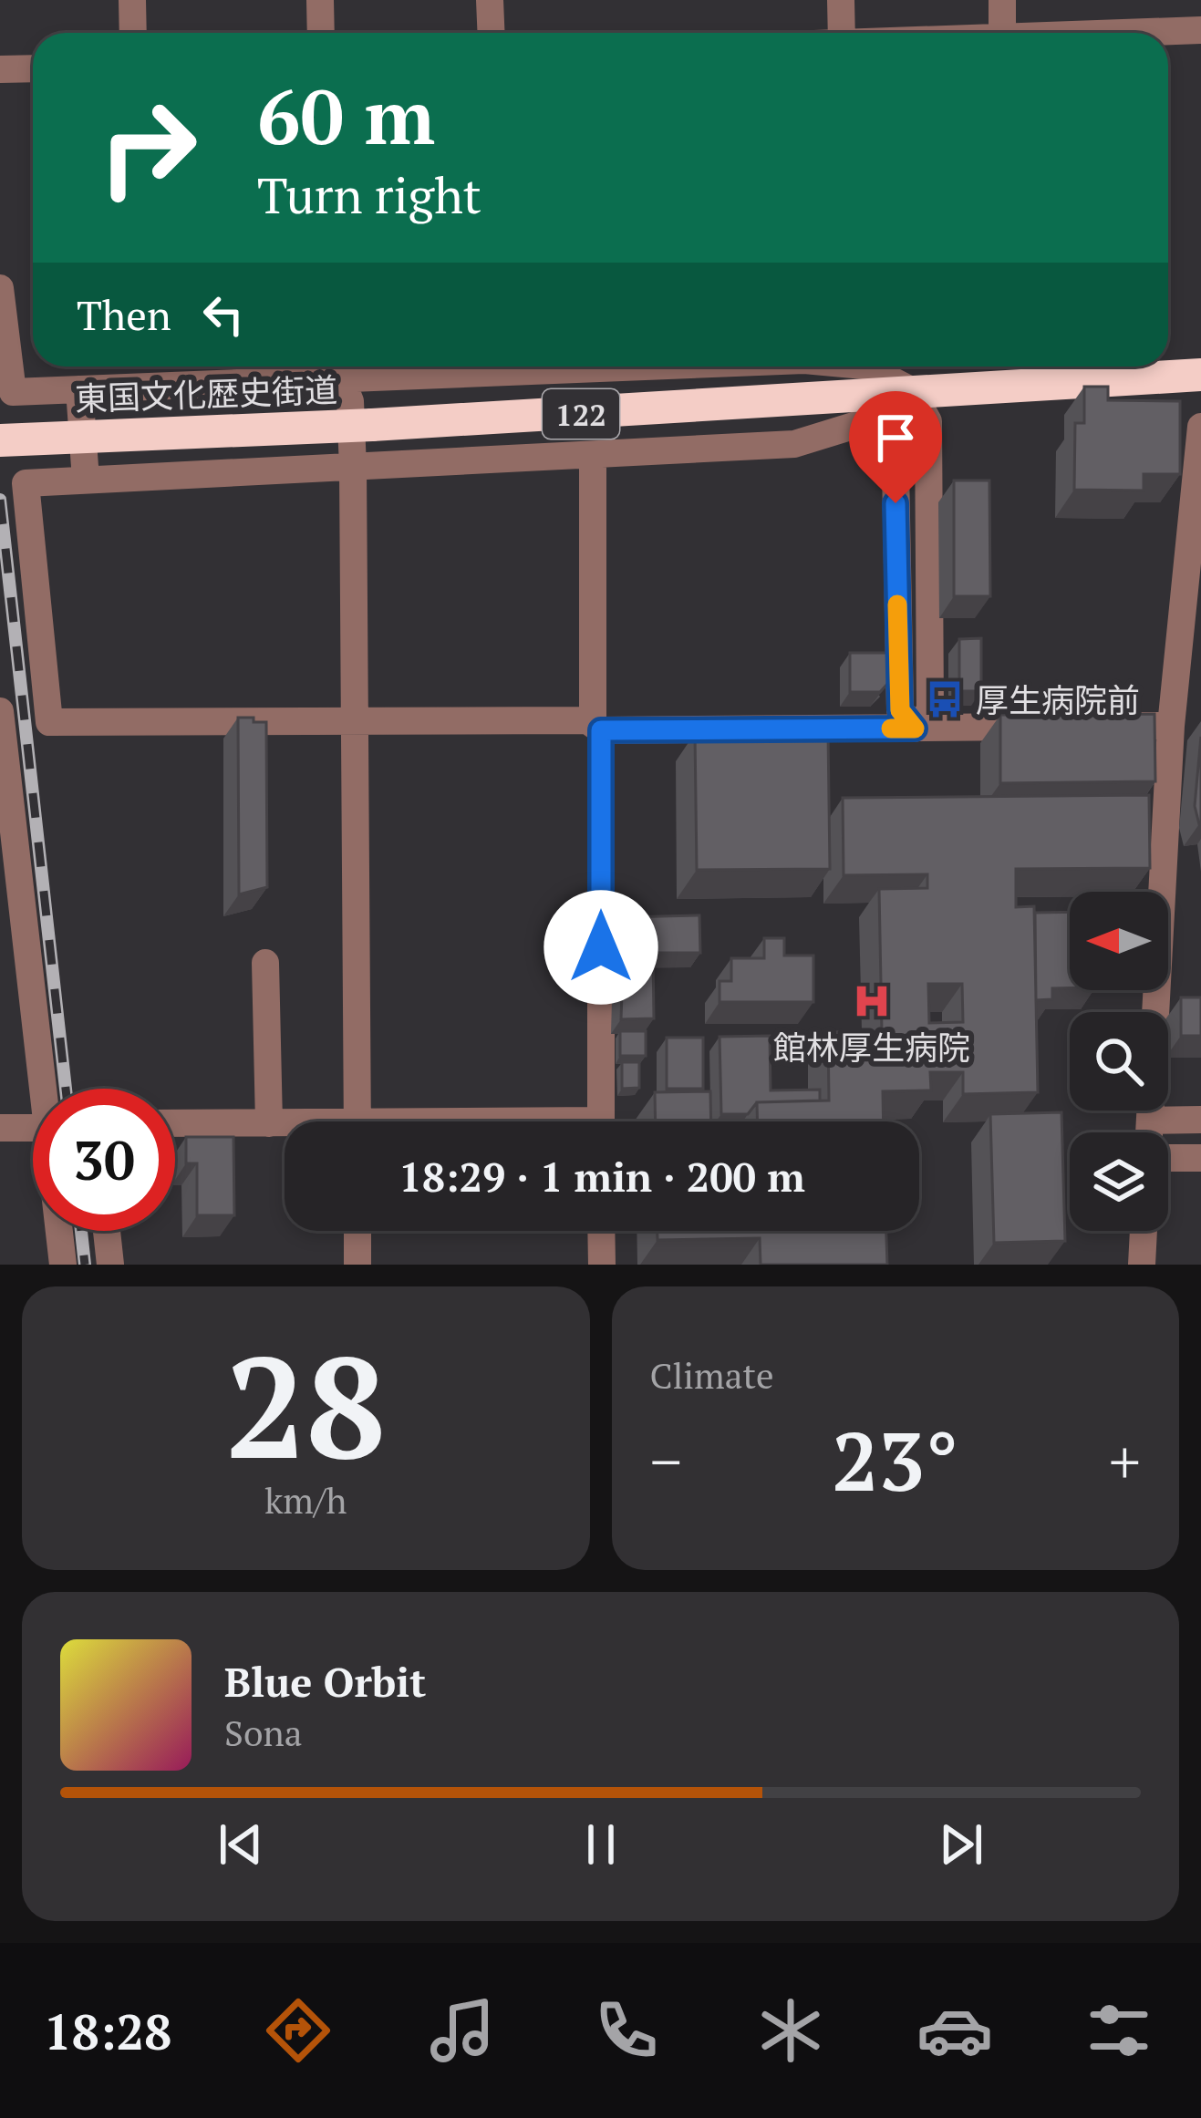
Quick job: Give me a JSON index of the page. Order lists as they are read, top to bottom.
{
  "streets": {
    "highway": ["東国文化歴史街道", "122"]
  },
  "places": {
    "bus stop": ["厚生病院前"],
    "hospital": ["館林厚生病院"]
  },
  "north": "left",
  "page": {
    "turn": ["60 m", "Turn right"],
    "then": "Then",
    "limit": "30",
    "trip": "18:29 · 1 min · 200 m",
    "tile": [
      ["28", "km/h"],
      "Climate"
    ],
    "heat": ["−", "23°", "+"],
    "song": ["Blue Orbit", "Sona"],
    "tabs": "18:28"
  }
}
